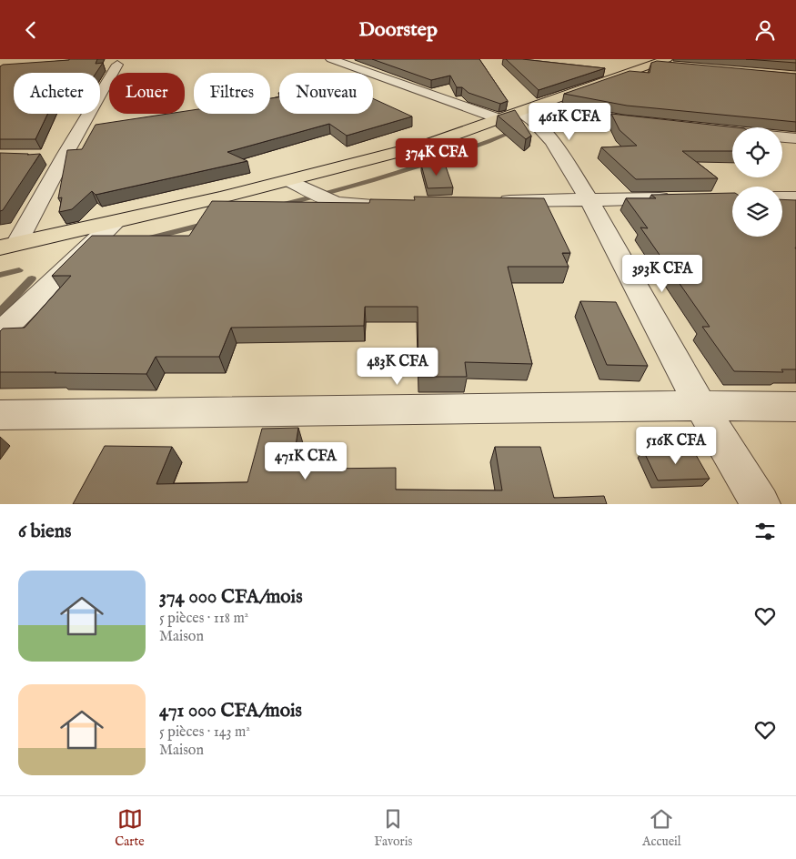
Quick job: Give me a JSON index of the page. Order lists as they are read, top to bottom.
{
  "page": {
    "header": "Doorstep",
    "chip": [
      "Acheter",
      "Louer",
      "Filtres",
      "Nouveau"
    ],
    "price": [
      "461K CFA",
      "374K CFA",
      "393K CFA",
      "483K CFA",
      "516K CFA",
      "471K CFA"
    ],
    "heading": "6 biens",
    "list": [
      {
        "name": "374 000 CFA/mois",
        "note": "5 pièces · 118 m² · Maison"
      },
      {
        "name": "471 000 CFA/mois",
        "note": "5 pièces · 143 m² · Maison"
      }
    ],
    "tabs": ["Carte", "Favoris", "Accueil"]
  }
}
